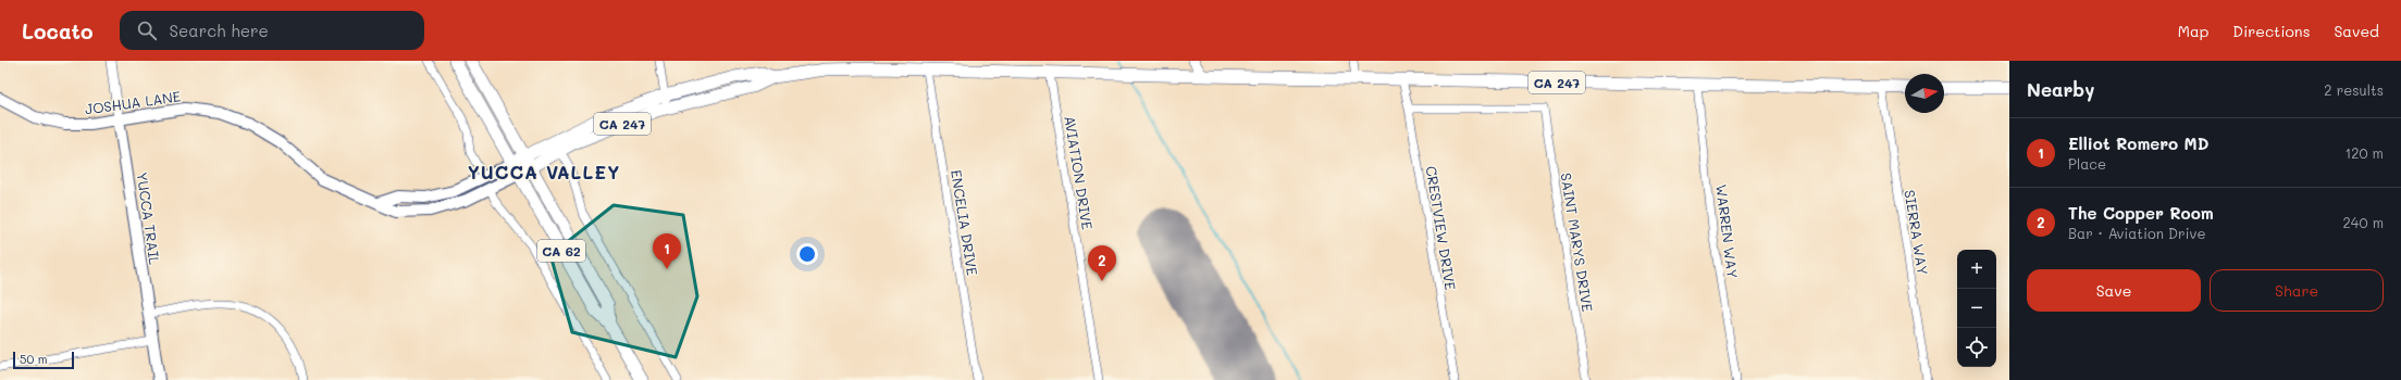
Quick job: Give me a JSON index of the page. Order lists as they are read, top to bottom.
{
  "streets": {
    "main road": [
      "CA 247",
      "JOSHUA LANE",
      "YUCCA TRAIL",
      "CA 62"
    ],
    "street": [
      "AVIATION DRIVE",
      "ENCELIA DRIVE",
      "CRESTVIEW DRIVE",
      "WARREN WAY",
      "SIERRA WAY",
      "SAINT MARYS DRIVE"
    ]
  },
  "crossings": [
    ["CA 247", "JOSHUA LANE"],
    ["CA 247", "AVIATION DRIVE"],
    ["CA 247", "ENCELIA DRIVE"],
    ["CA 247", "CRESTVIEW DRIVE"],
    ["CA 247", "WARREN WAY"],
    ["CA 247", "SIERRA WAY"],
    ["CA 247", "CA 62"],
    ["JOSHUA LANE", "YUCCA TRAIL"],
    ["JOSHUA LANE", "CA 62"],
    ["CRESTVIEW DRIVE", "SAINT MARYS DRIVE"]
  ],
  "districts": ["YUCCA VALLEY"],
  "scale_bar": "50 m",
  "north": "right",
  "page": {
    "header": "Locato",
    "search": "Search here",
    "nav": ["Map", "Directions", "Saved"],
    "heading": ["Nearby", "2 results"],
    "list": [
      {
        "mark": "1",
        "name": "Elliot Romero MD",
        "note": "Place",
        "value": "120 m"
      },
      {
        "mark": "2",
        "name": "The Copper Room",
        "note": "Bar · Aviation Drive",
        "value": "240 m"
      }
    ],
    "pins": ["1", "2"],
    "map_buttons": ["+", "−"],
    "buttons": ["Save", "Share"],
    "scale": "50 m"
  }
}
